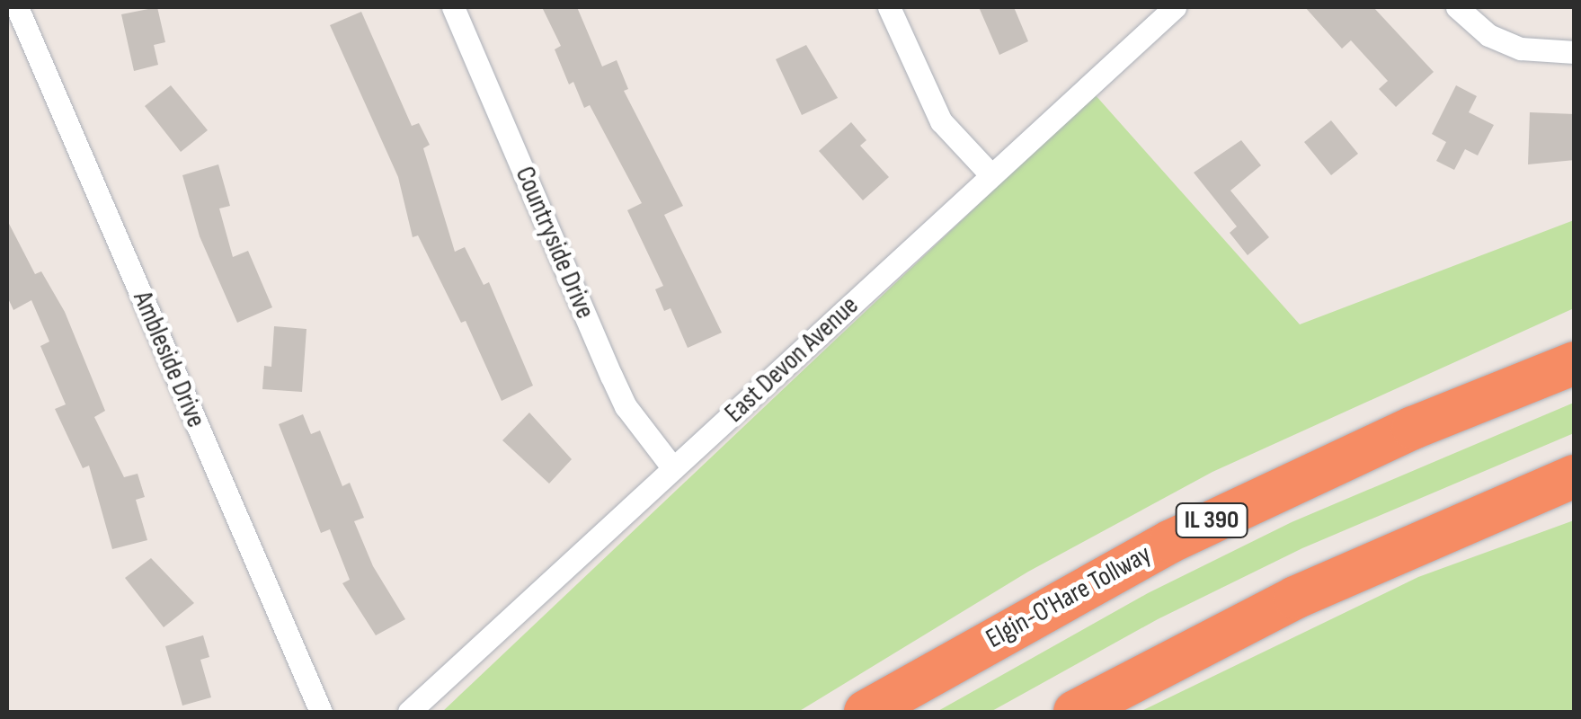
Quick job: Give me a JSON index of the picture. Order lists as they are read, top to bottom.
{
  "streets": {
    "highway": ["IL 390", "Elgin-O'Hare Tollway"],
    "street": ["Countryside Drive", "Ambleside Drive", "East Devon Avenue"]
  },
  "crossings": [
    ["Countryside Drive", "East Devon Avenue"]
  ]
}
